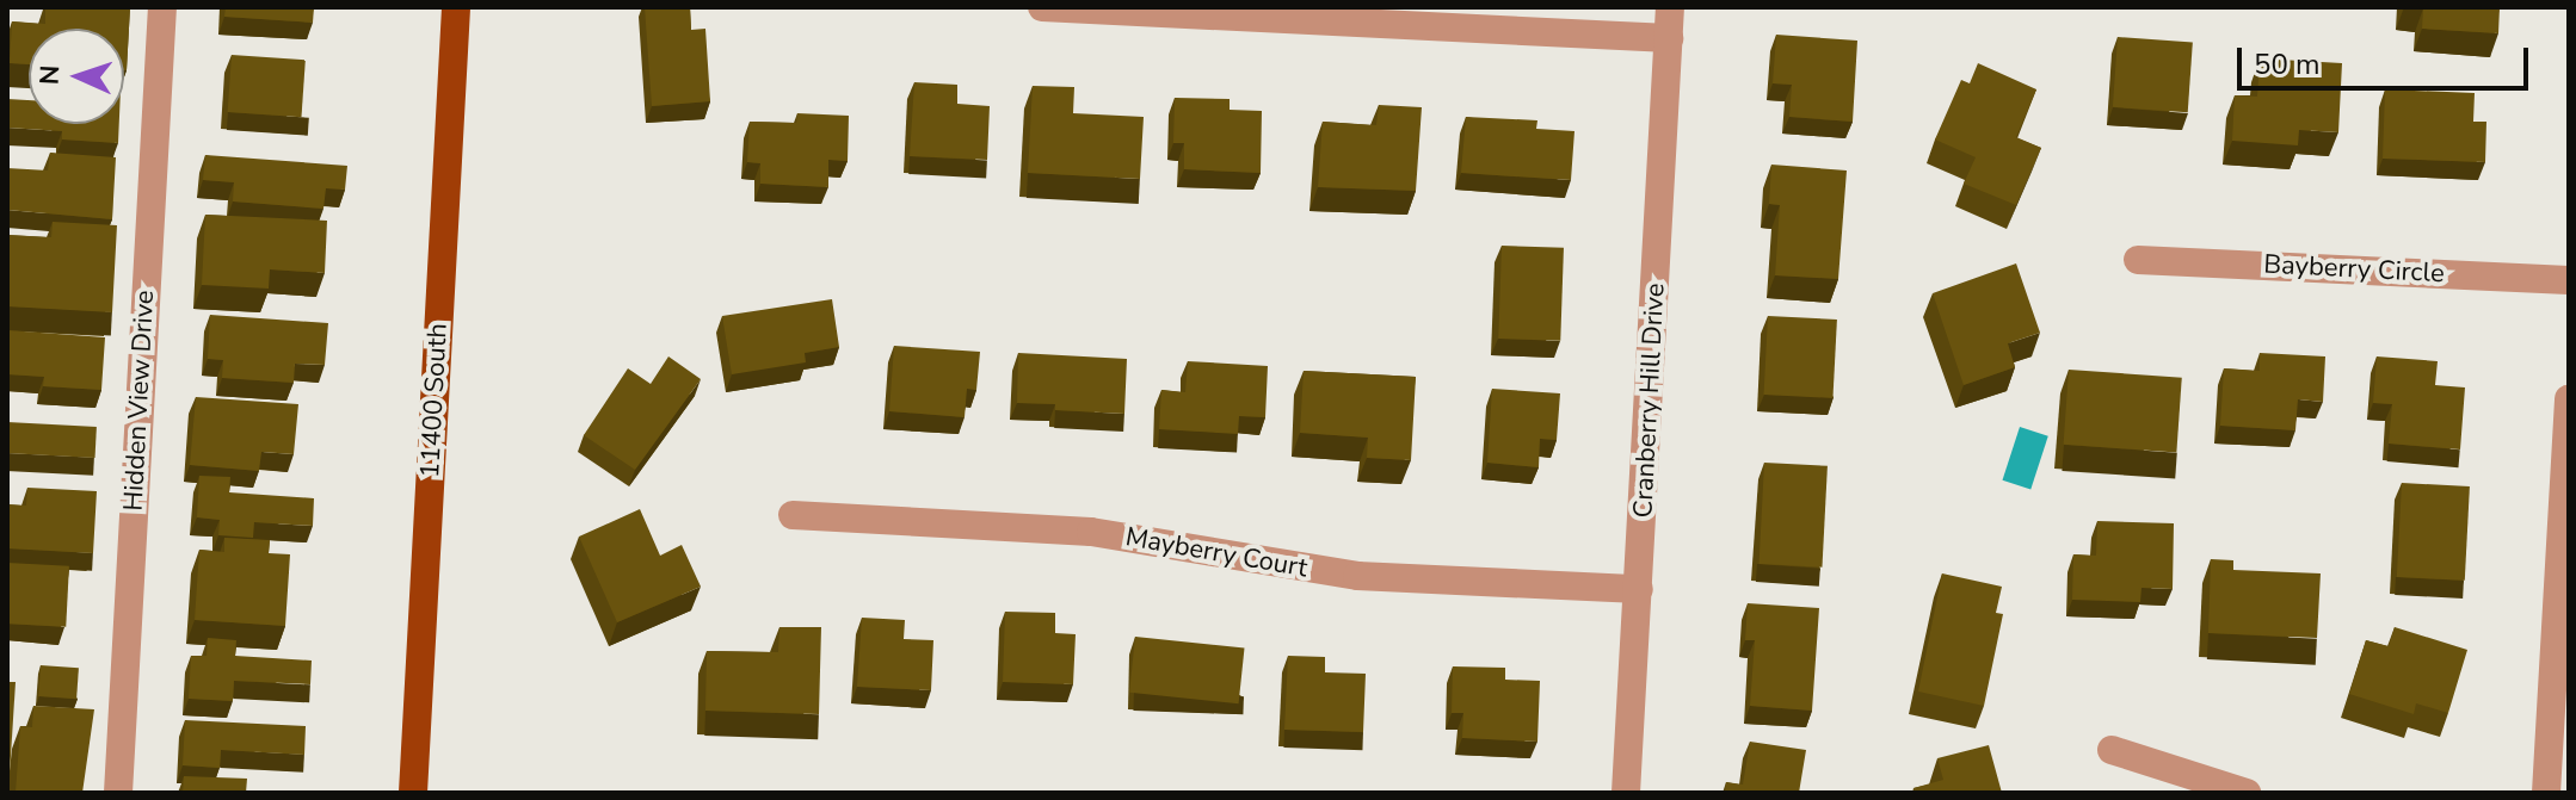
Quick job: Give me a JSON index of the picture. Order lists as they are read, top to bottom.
{
  "streets": {
    "main road": ["11400 South"],
    "street": [
      "Bayberry Circle",
      "Hidden View Drive",
      "Cranberry Hill Drive",
      "Mayberry Court"
    ]
  },
  "crossings": [
    ["Cranberry Hill Drive", "Mayberry Court"]
  ],
  "scale_bar": "50 m",
  "north": "left"
}
